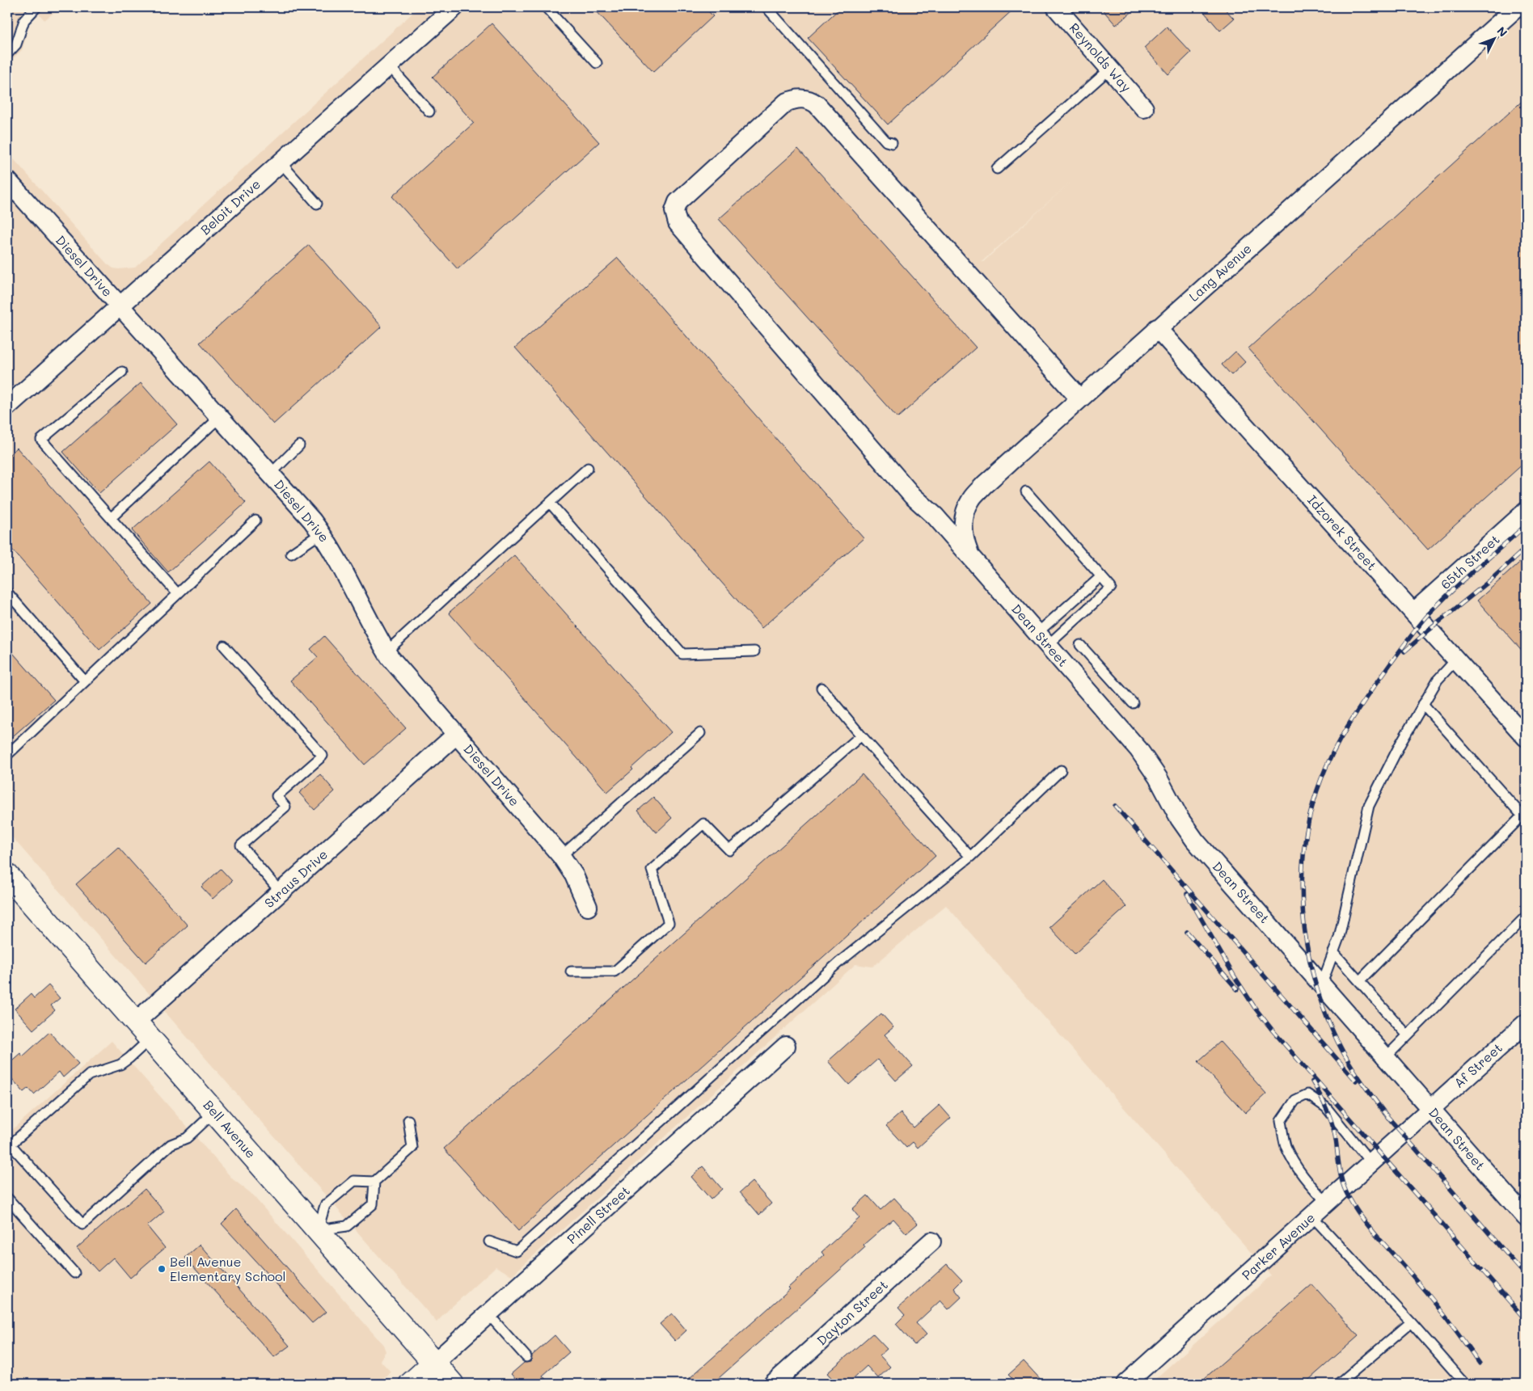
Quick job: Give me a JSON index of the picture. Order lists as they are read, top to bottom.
{
  "streets": {
    "main road": ["Bell Avenue", "Pinell Street"],
    "street": [
      "Reynolds Way",
      "Beloit Drive",
      "Diesel Drive",
      "Lang Avenue",
      "Idzorek Street",
      "65th Street",
      "Dean Street",
      "Straus Drive",
      "Af Street",
      "Parker Avenue",
      "Dayton Street"
    ]
  },
  "crossings": [
    ["Beloit Drive", "Diesel Drive"],
    ["Diesel Drive", "Straus Drive"],
    ["Lang Avenue", "Idzorek Street"],
    ["Lang Avenue", "Dean Street"],
    ["Idzorek Street", "65th Street"],
    ["Dean Street", "Af Street"],
    ["Dean Street", "Parker Avenue"],
    ["Straus Drive", "Bell Avenue"],
    ["Af Street", "Parker Avenue"],
    ["Bell Avenue", "Pinell Street"]
  ],
  "places": ["Bell Avenue Elementary School"],
  "north": "top right"
}
